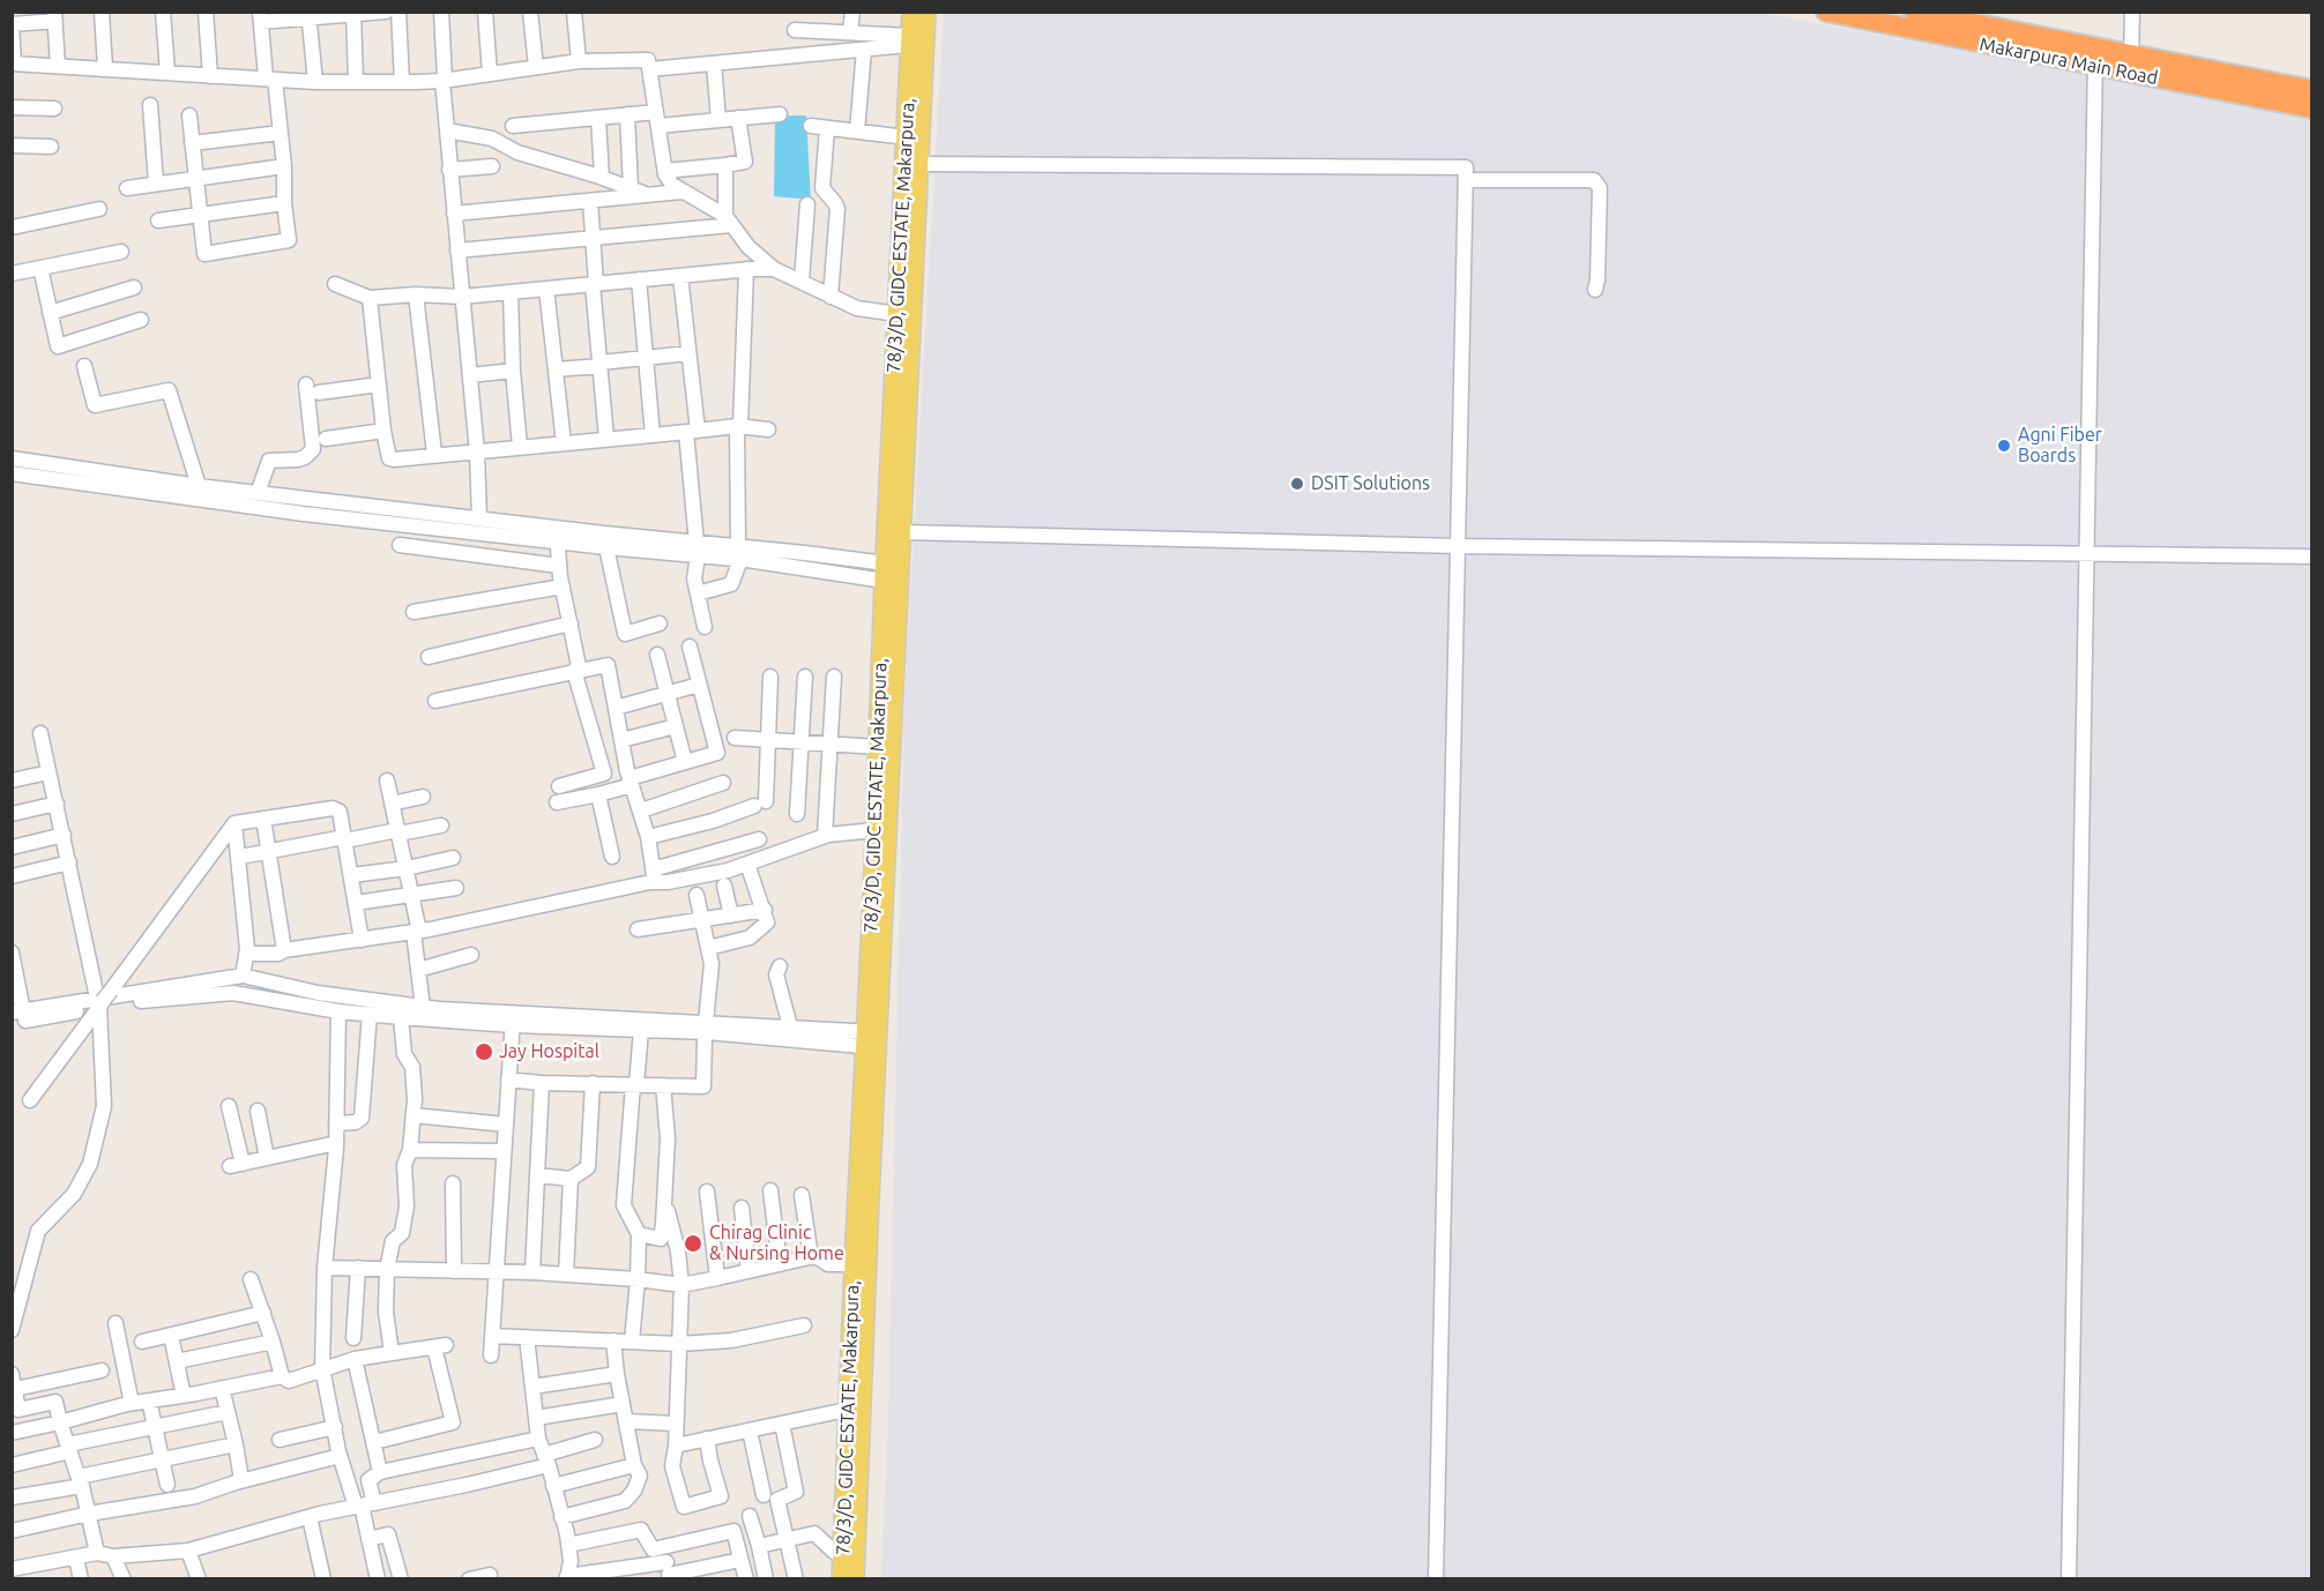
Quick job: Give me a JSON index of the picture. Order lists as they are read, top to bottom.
{
  "streets": {
    "highway": ["Makarpura Main Road"],
    "main road": ["78/3/D, GIDC ESTATE, Makarpura,"]
  },
  "places": [
    "Agni Fiber Boards",
    "DSIT Solutions",
    "Jay Hospital",
    "Chirag Clinic & Nursing Home"
  ]
}
